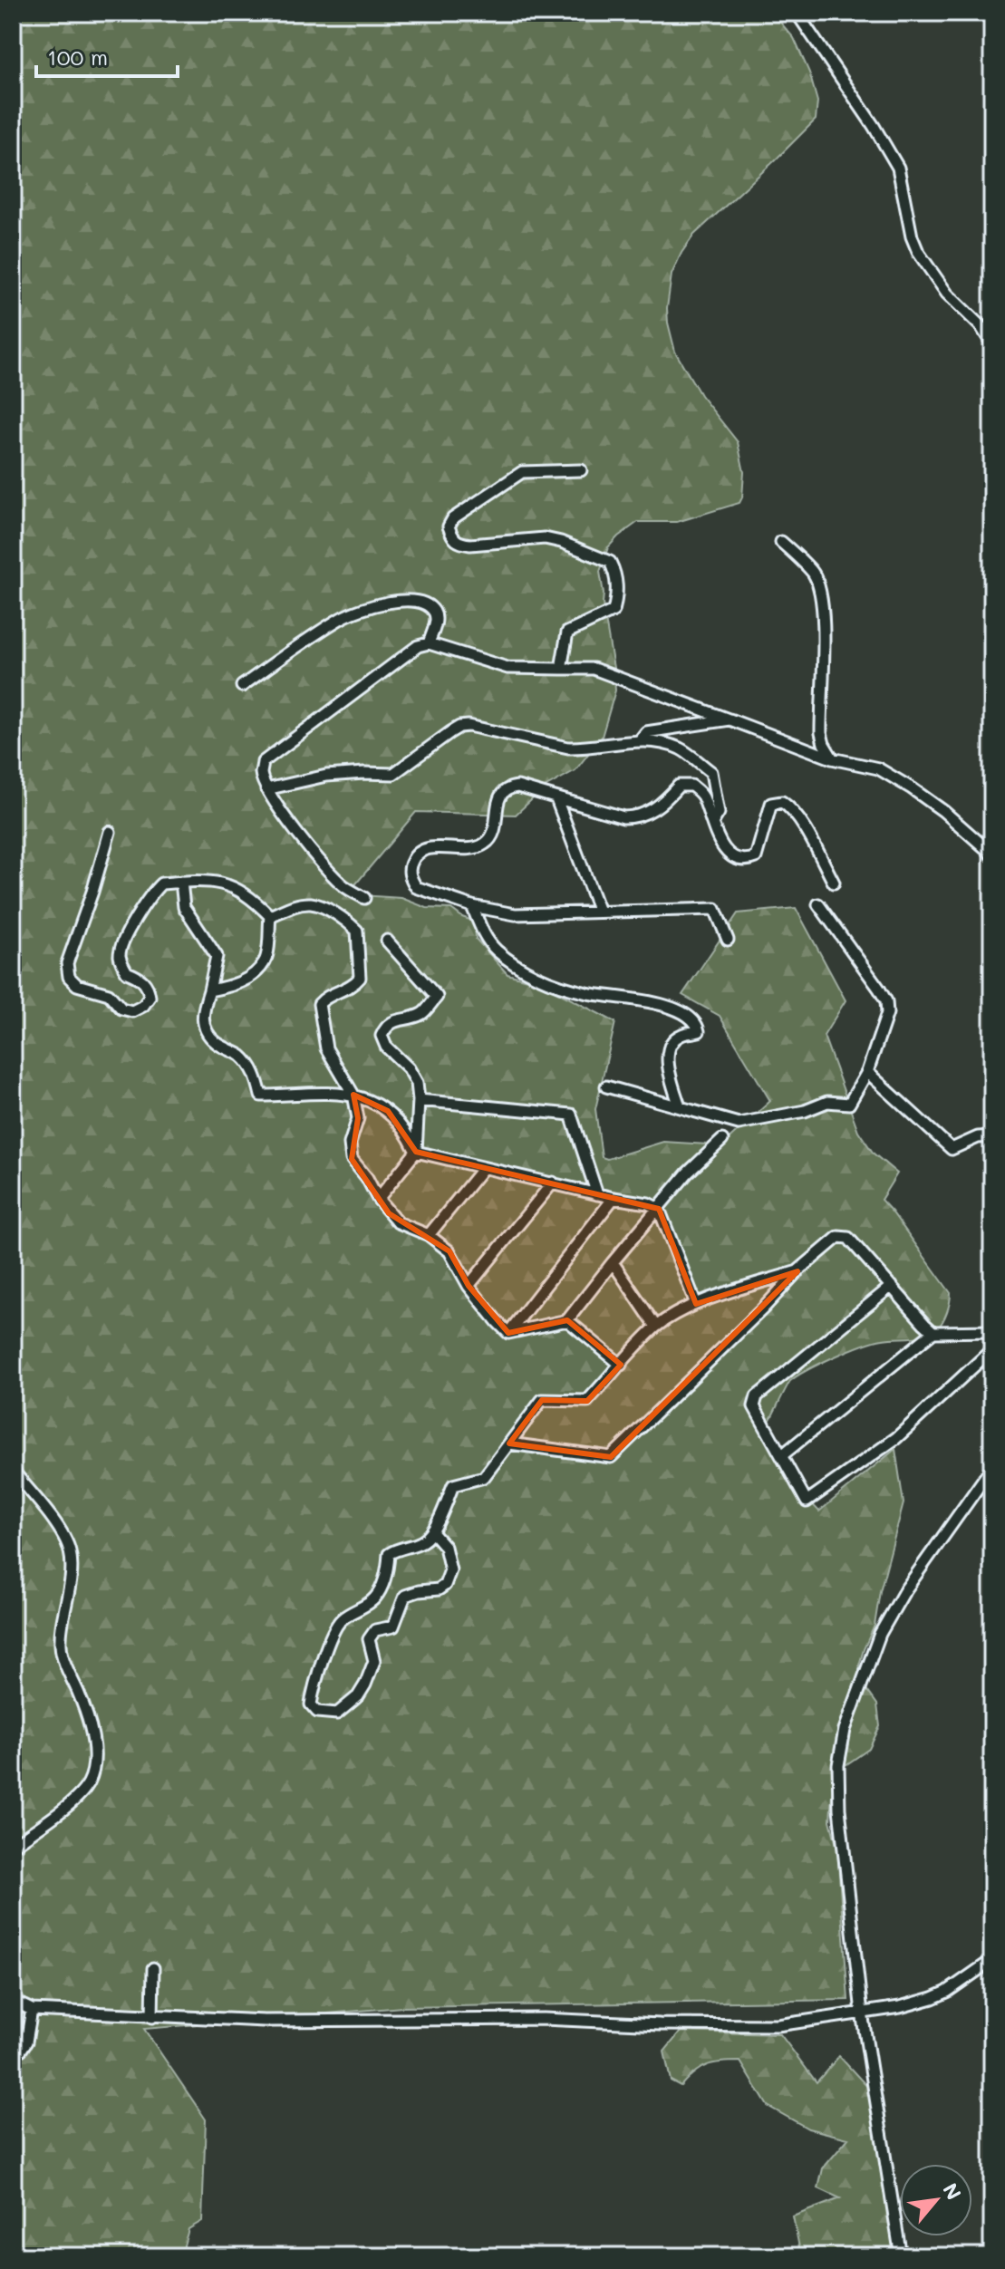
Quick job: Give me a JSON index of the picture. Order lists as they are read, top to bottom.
{
  "scale_bar": "100 m",
  "north": "top right"
}
